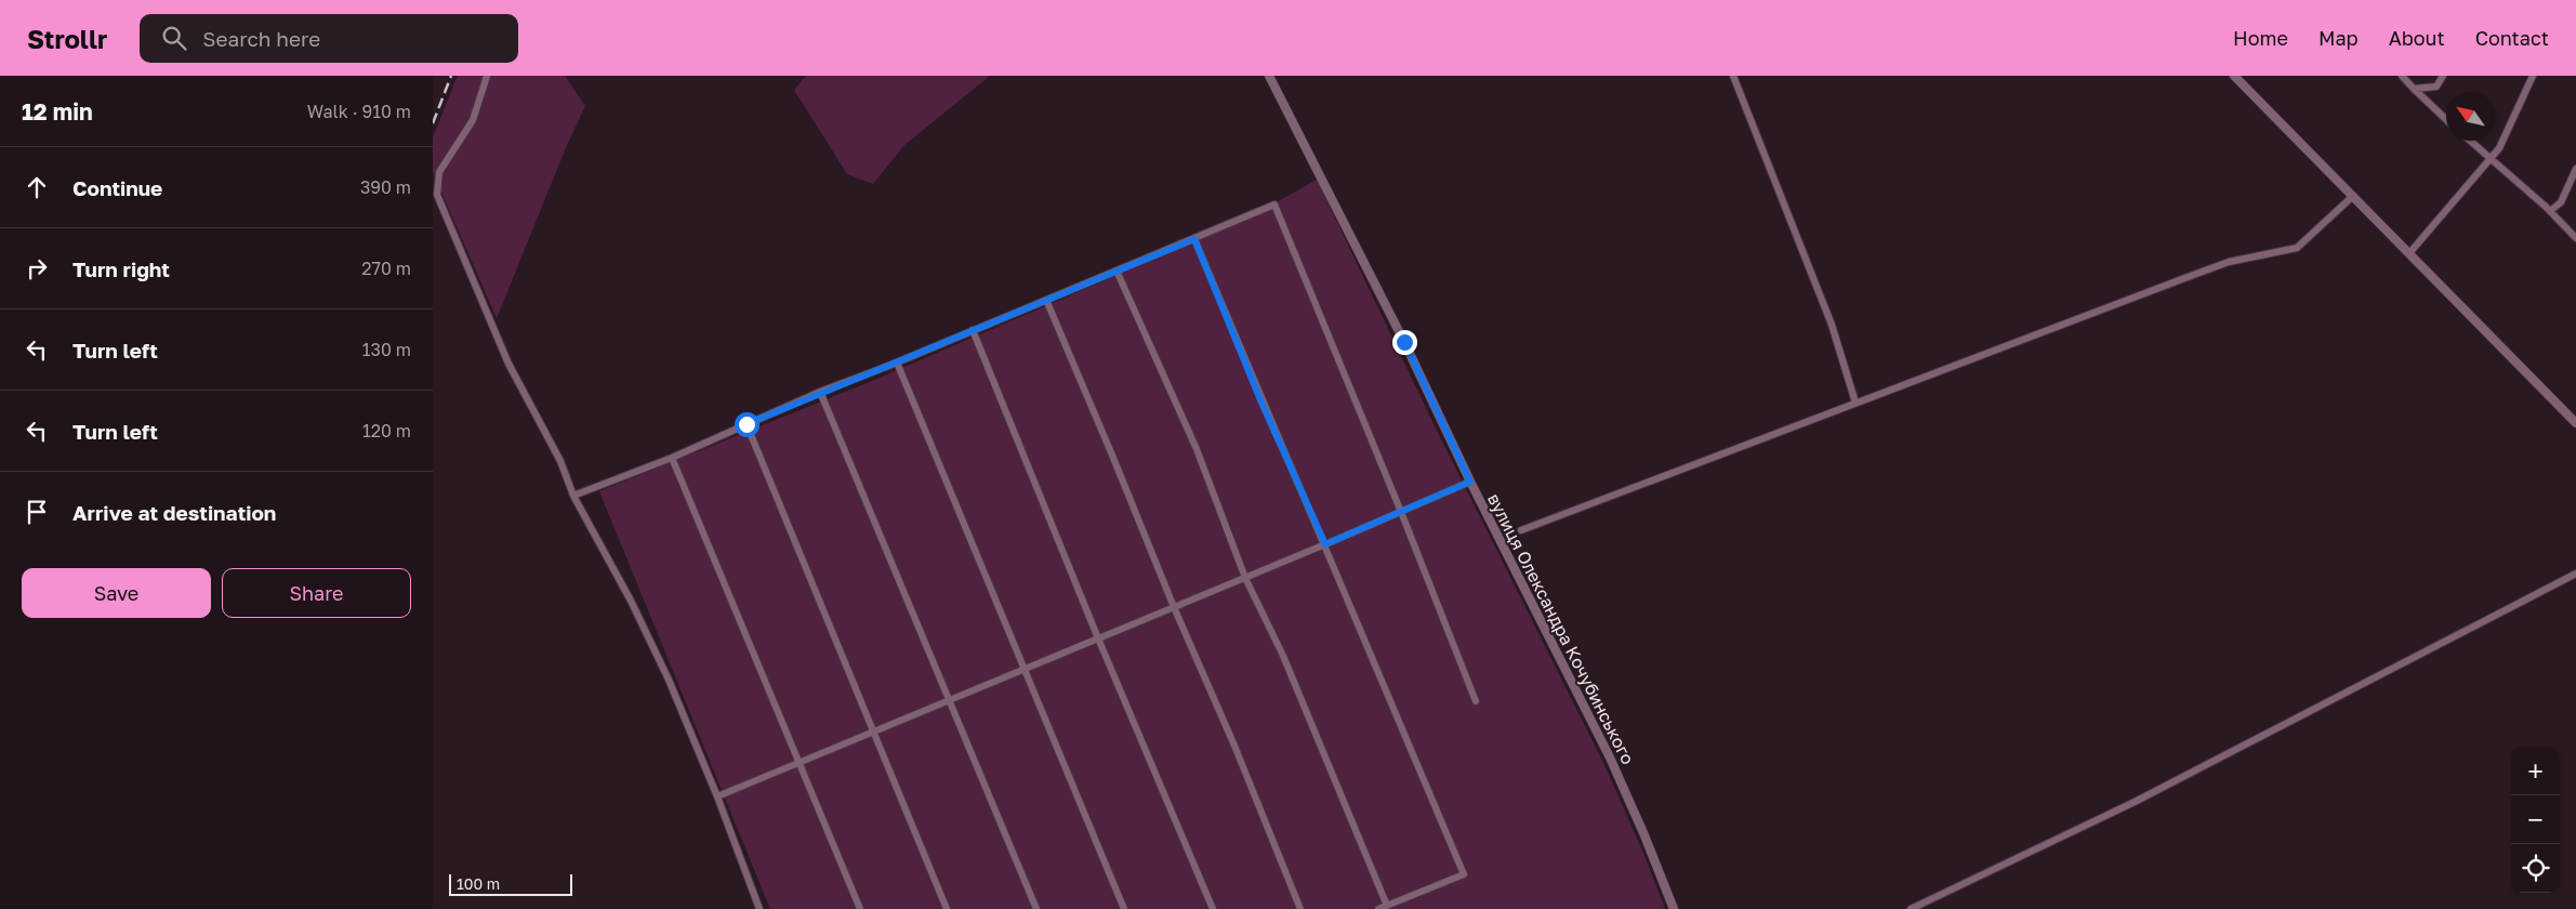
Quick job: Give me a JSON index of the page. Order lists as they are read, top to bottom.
{
  "streets": {
    "street": ["вулиця Олександра Кочубинського"]
  },
  "scale_bar": "100 m",
  "north": "top left",
  "page": {
    "header": "Strollr",
    "search": "Search here",
    "nav": [
      "Home",
      "Map",
      "About",
      "Contact"
    ],
    "heading": ["12 min", "Walk · 910 m"],
    "list": [
      ["Continue", "390 m"],
      ["Turn right", "270 m"],
      ["Turn left", "130 m"],
      ["Turn left", "120 m"],
      "Arrive at destination"
    ],
    "buttons": ["Save", "Share"],
    "map_buttons": ["+", "−"],
    "scale": "100 m"
  }
}
